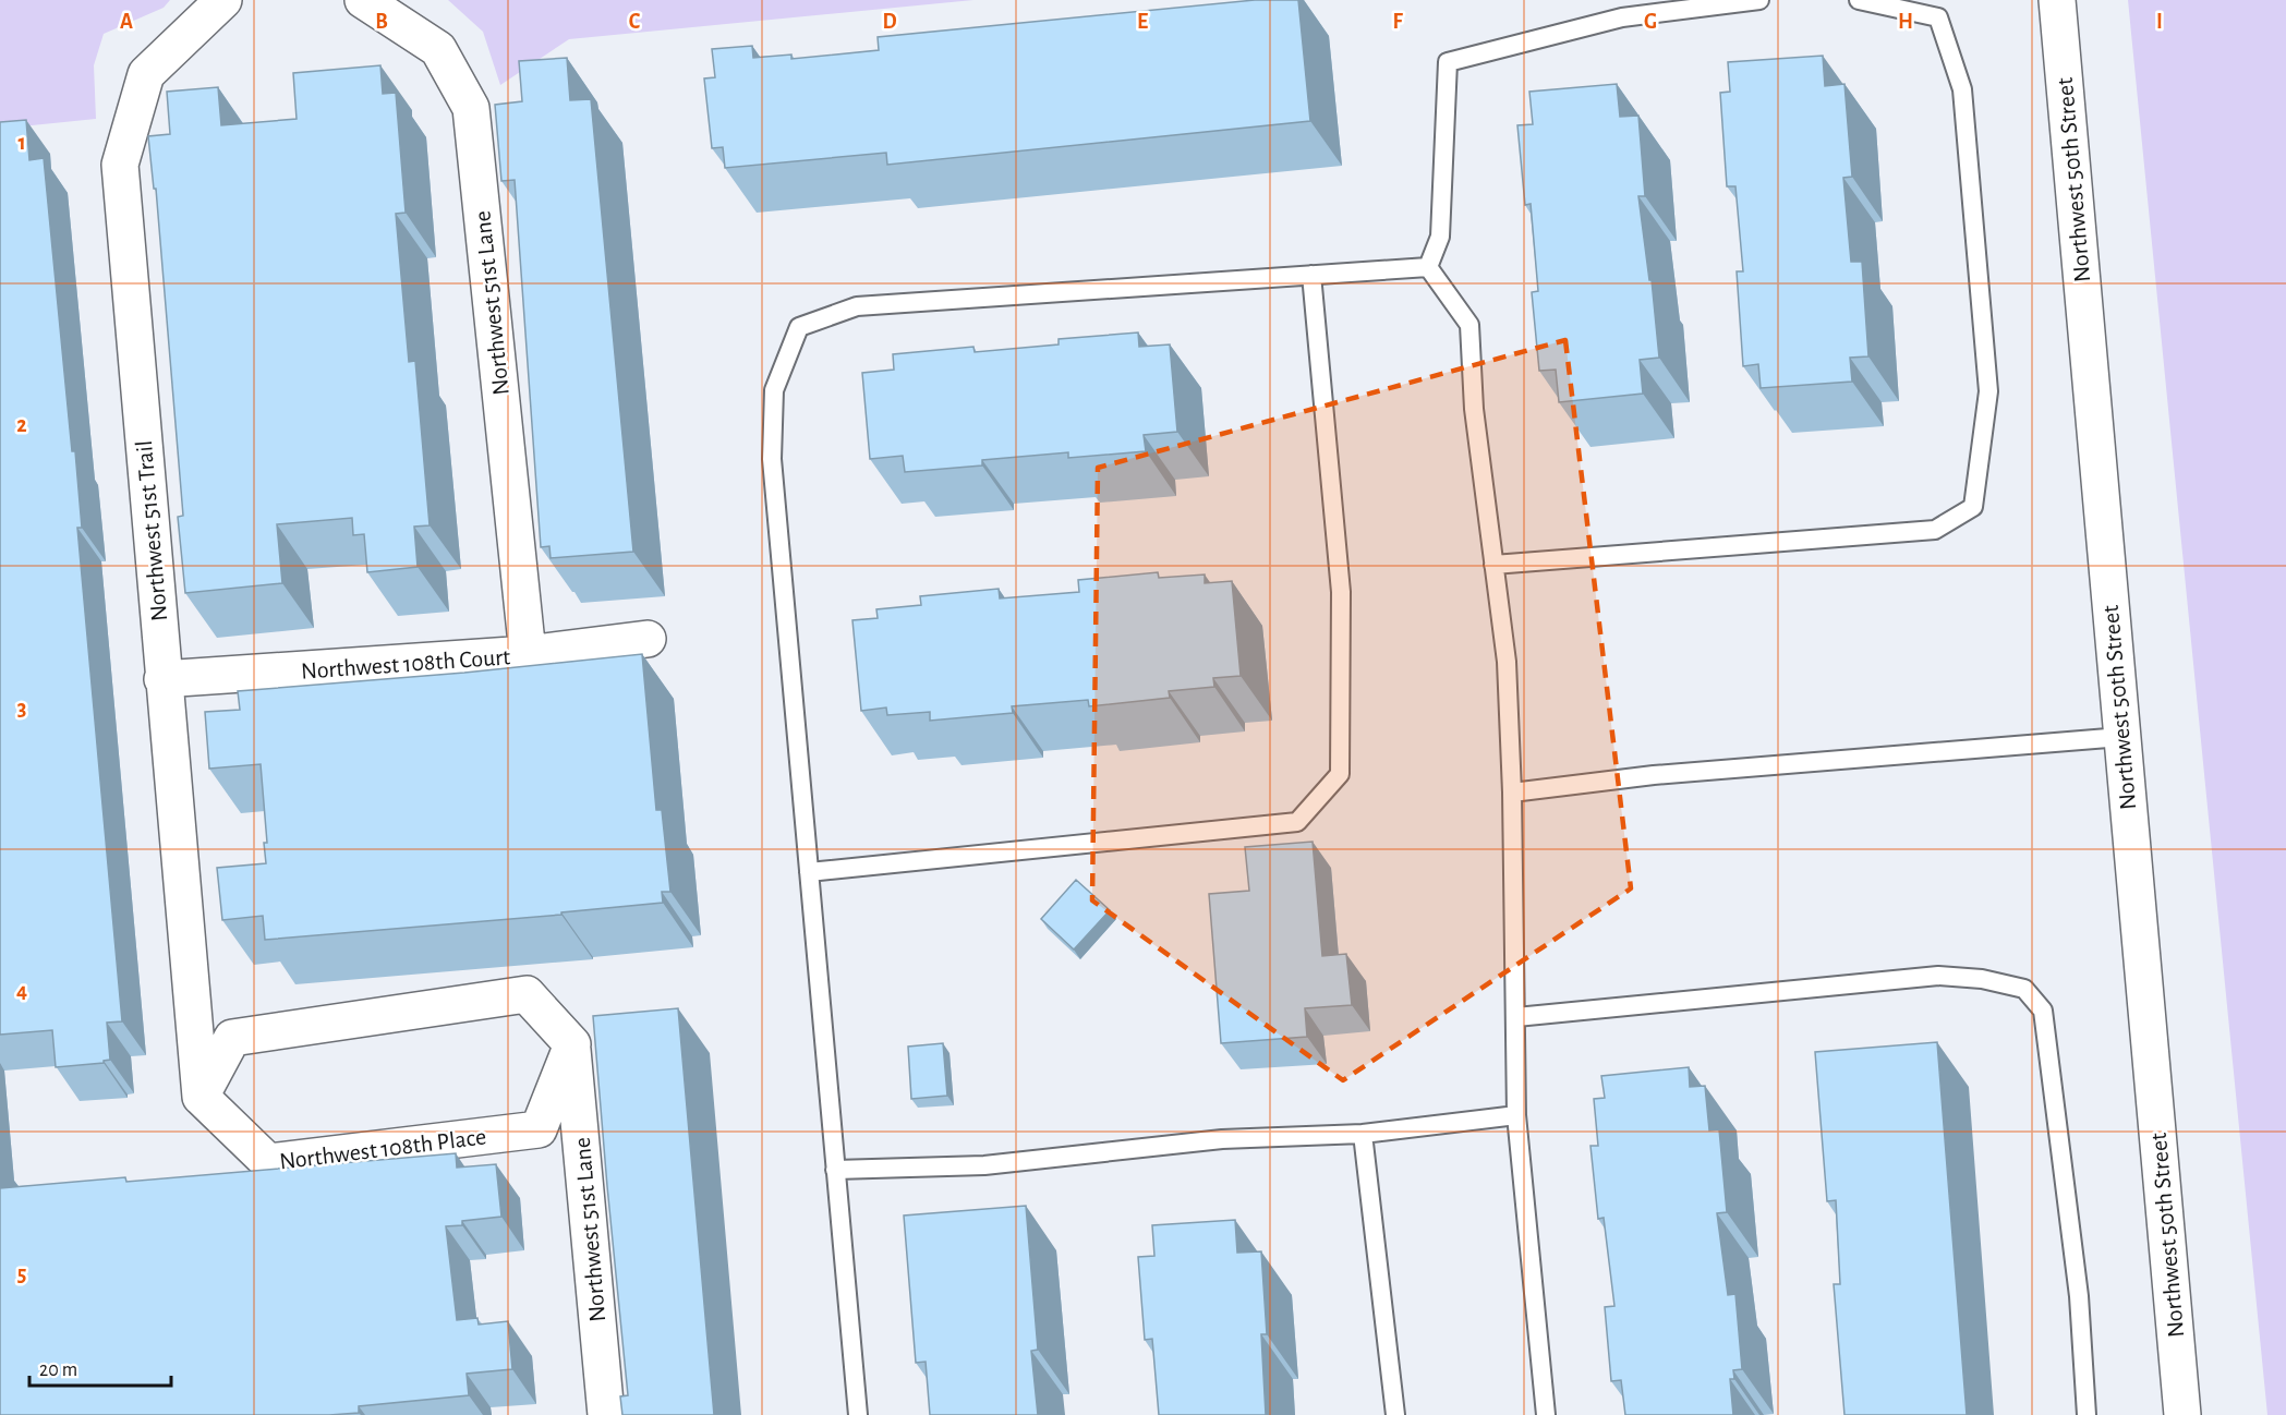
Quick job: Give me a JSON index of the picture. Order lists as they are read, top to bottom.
{
  "streets": {
    "street": [
      "Northwest 50th Street",
      "Northwest 51st Lane",
      "Northwest 51st Trail",
      "Northwest 108th Court",
      "Northwest 108th Place"
    ]
  },
  "crossings": [
    ["Northwest 51st Lane", "Northwest 108th Court"],
    ["Northwest 51st Lane", "Northwest 108th Place"],
    ["Northwest 51st Trail", "Northwest 108th Court"],
    ["Northwest 51st Trail", "Northwest 108th Place"]
  ],
  "scale_bar": "20 m",
  "grid": {
    "columns": [
      "A",
      "B",
      "C",
      "D",
      "E",
      "F",
      "G",
      "H",
      "I"
    ],
    "rows": [
      "1",
      "2",
      "3",
      "4",
      "5"
    ]
  }
}
